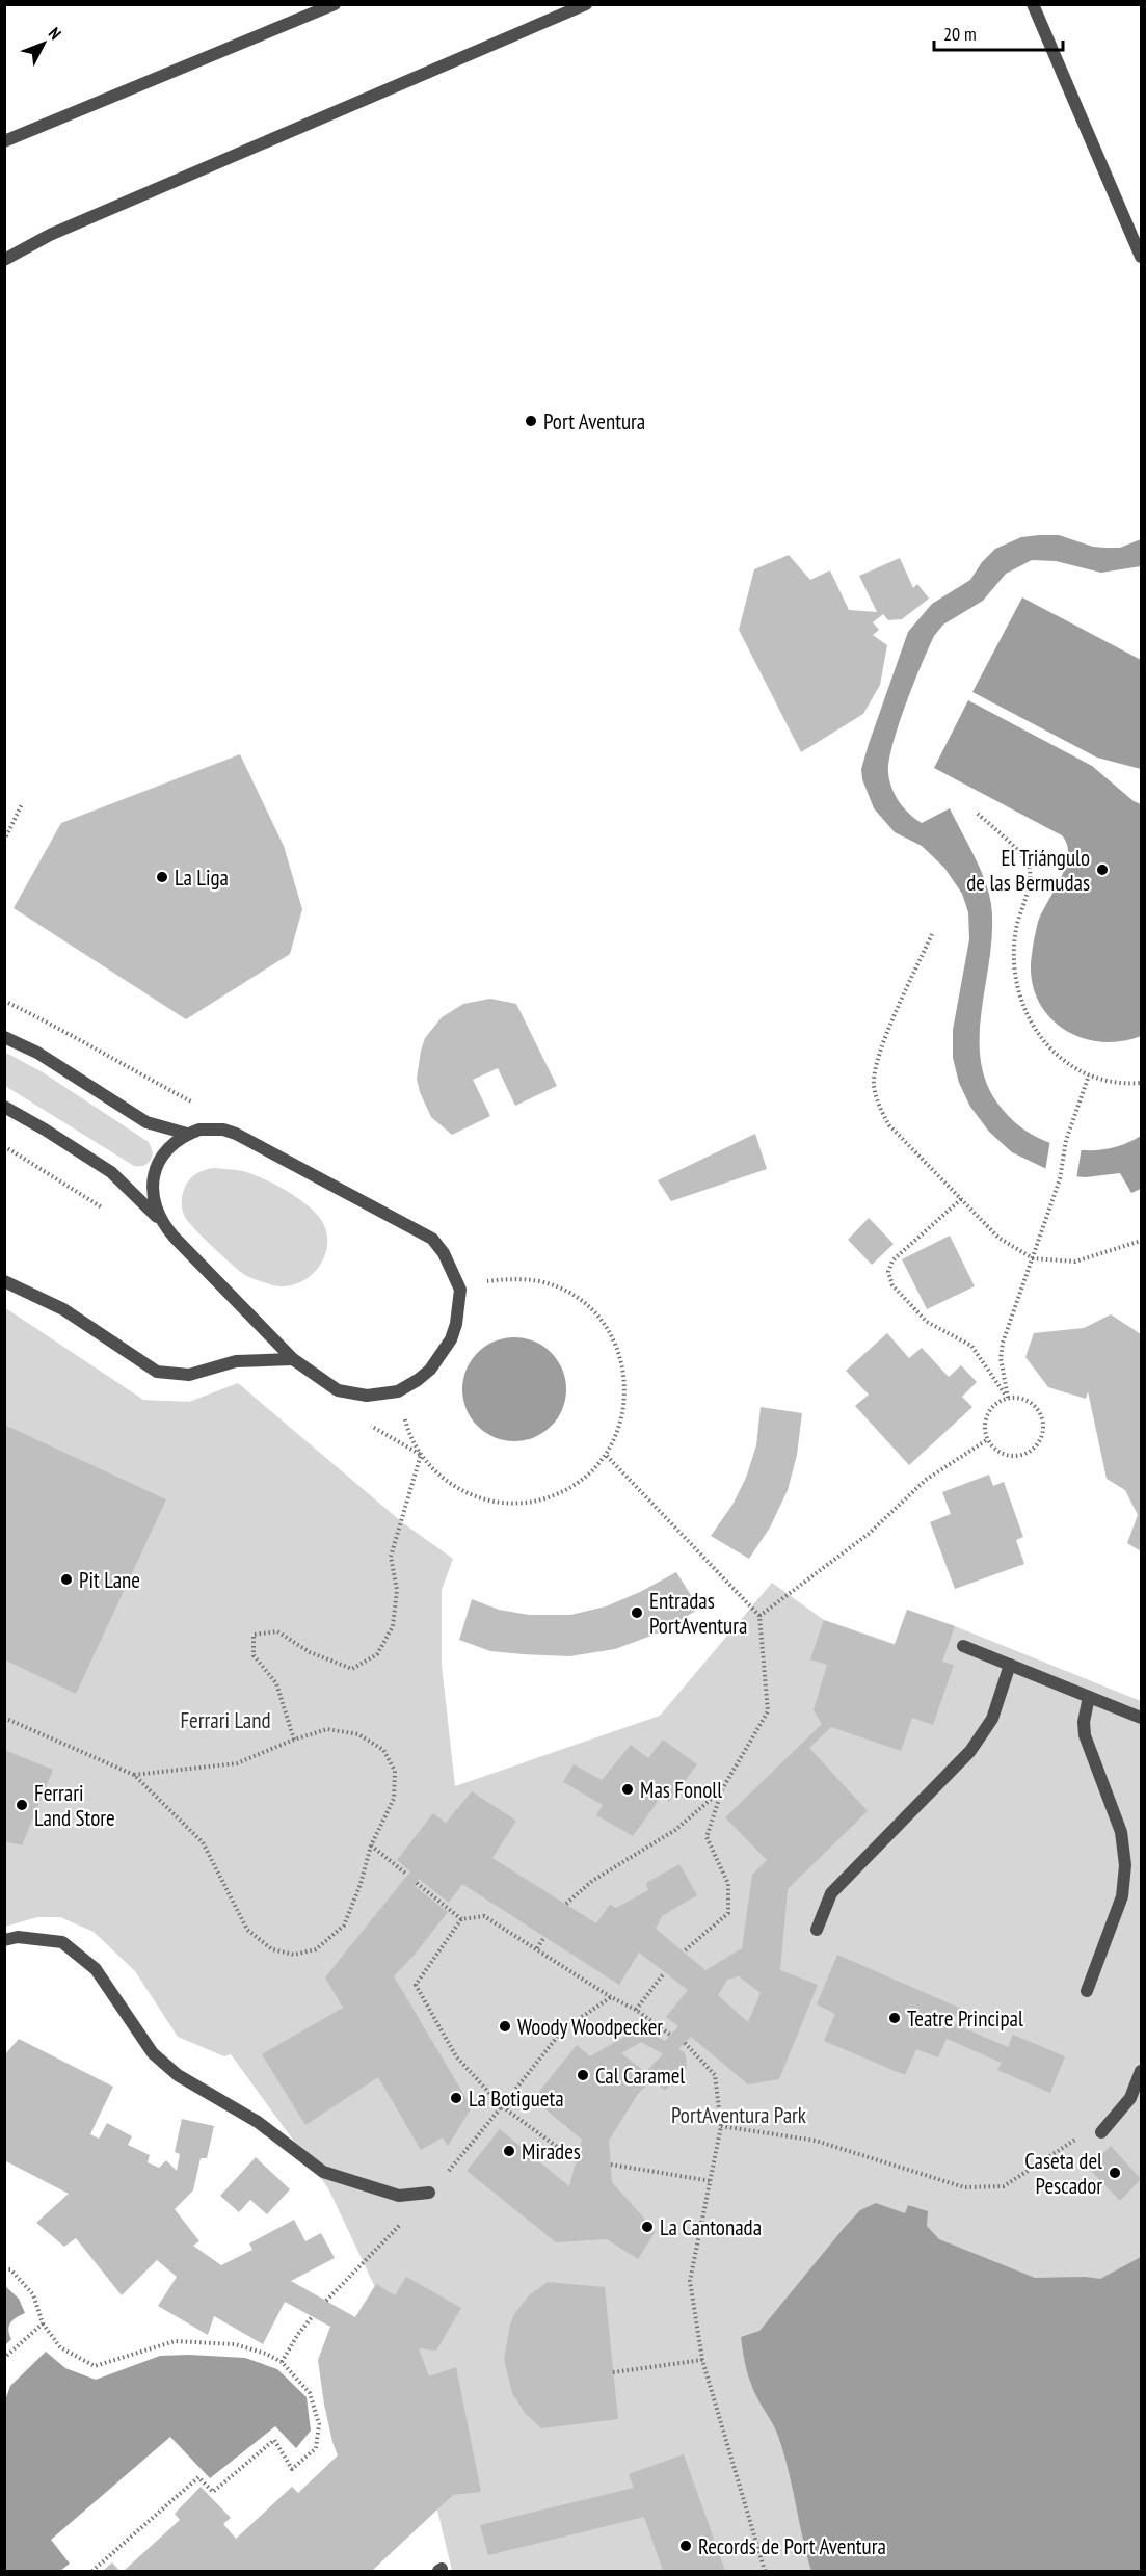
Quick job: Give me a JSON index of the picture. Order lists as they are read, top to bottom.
{
  "parks": ["Ferrari Land", "PortAventura Park"],
  "places": [
    "Port Aventura",
    "El Triángulo de las Bermudas",
    "La Liga",
    "Pit Lane",
    "Entradas PortAventura",
    "Mas Fonoll",
    "Ferrari Land Store",
    "Teatre Principal",
    "Woody Woodpecker",
    "Cal Caramel",
    "La Botigueta",
    "Mirades",
    "Caseta del Pescador",
    "La Cantonada",
    "Records de Port Aventura"
  ],
  "scale_bar": "20 m",
  "north": "top right"
}
